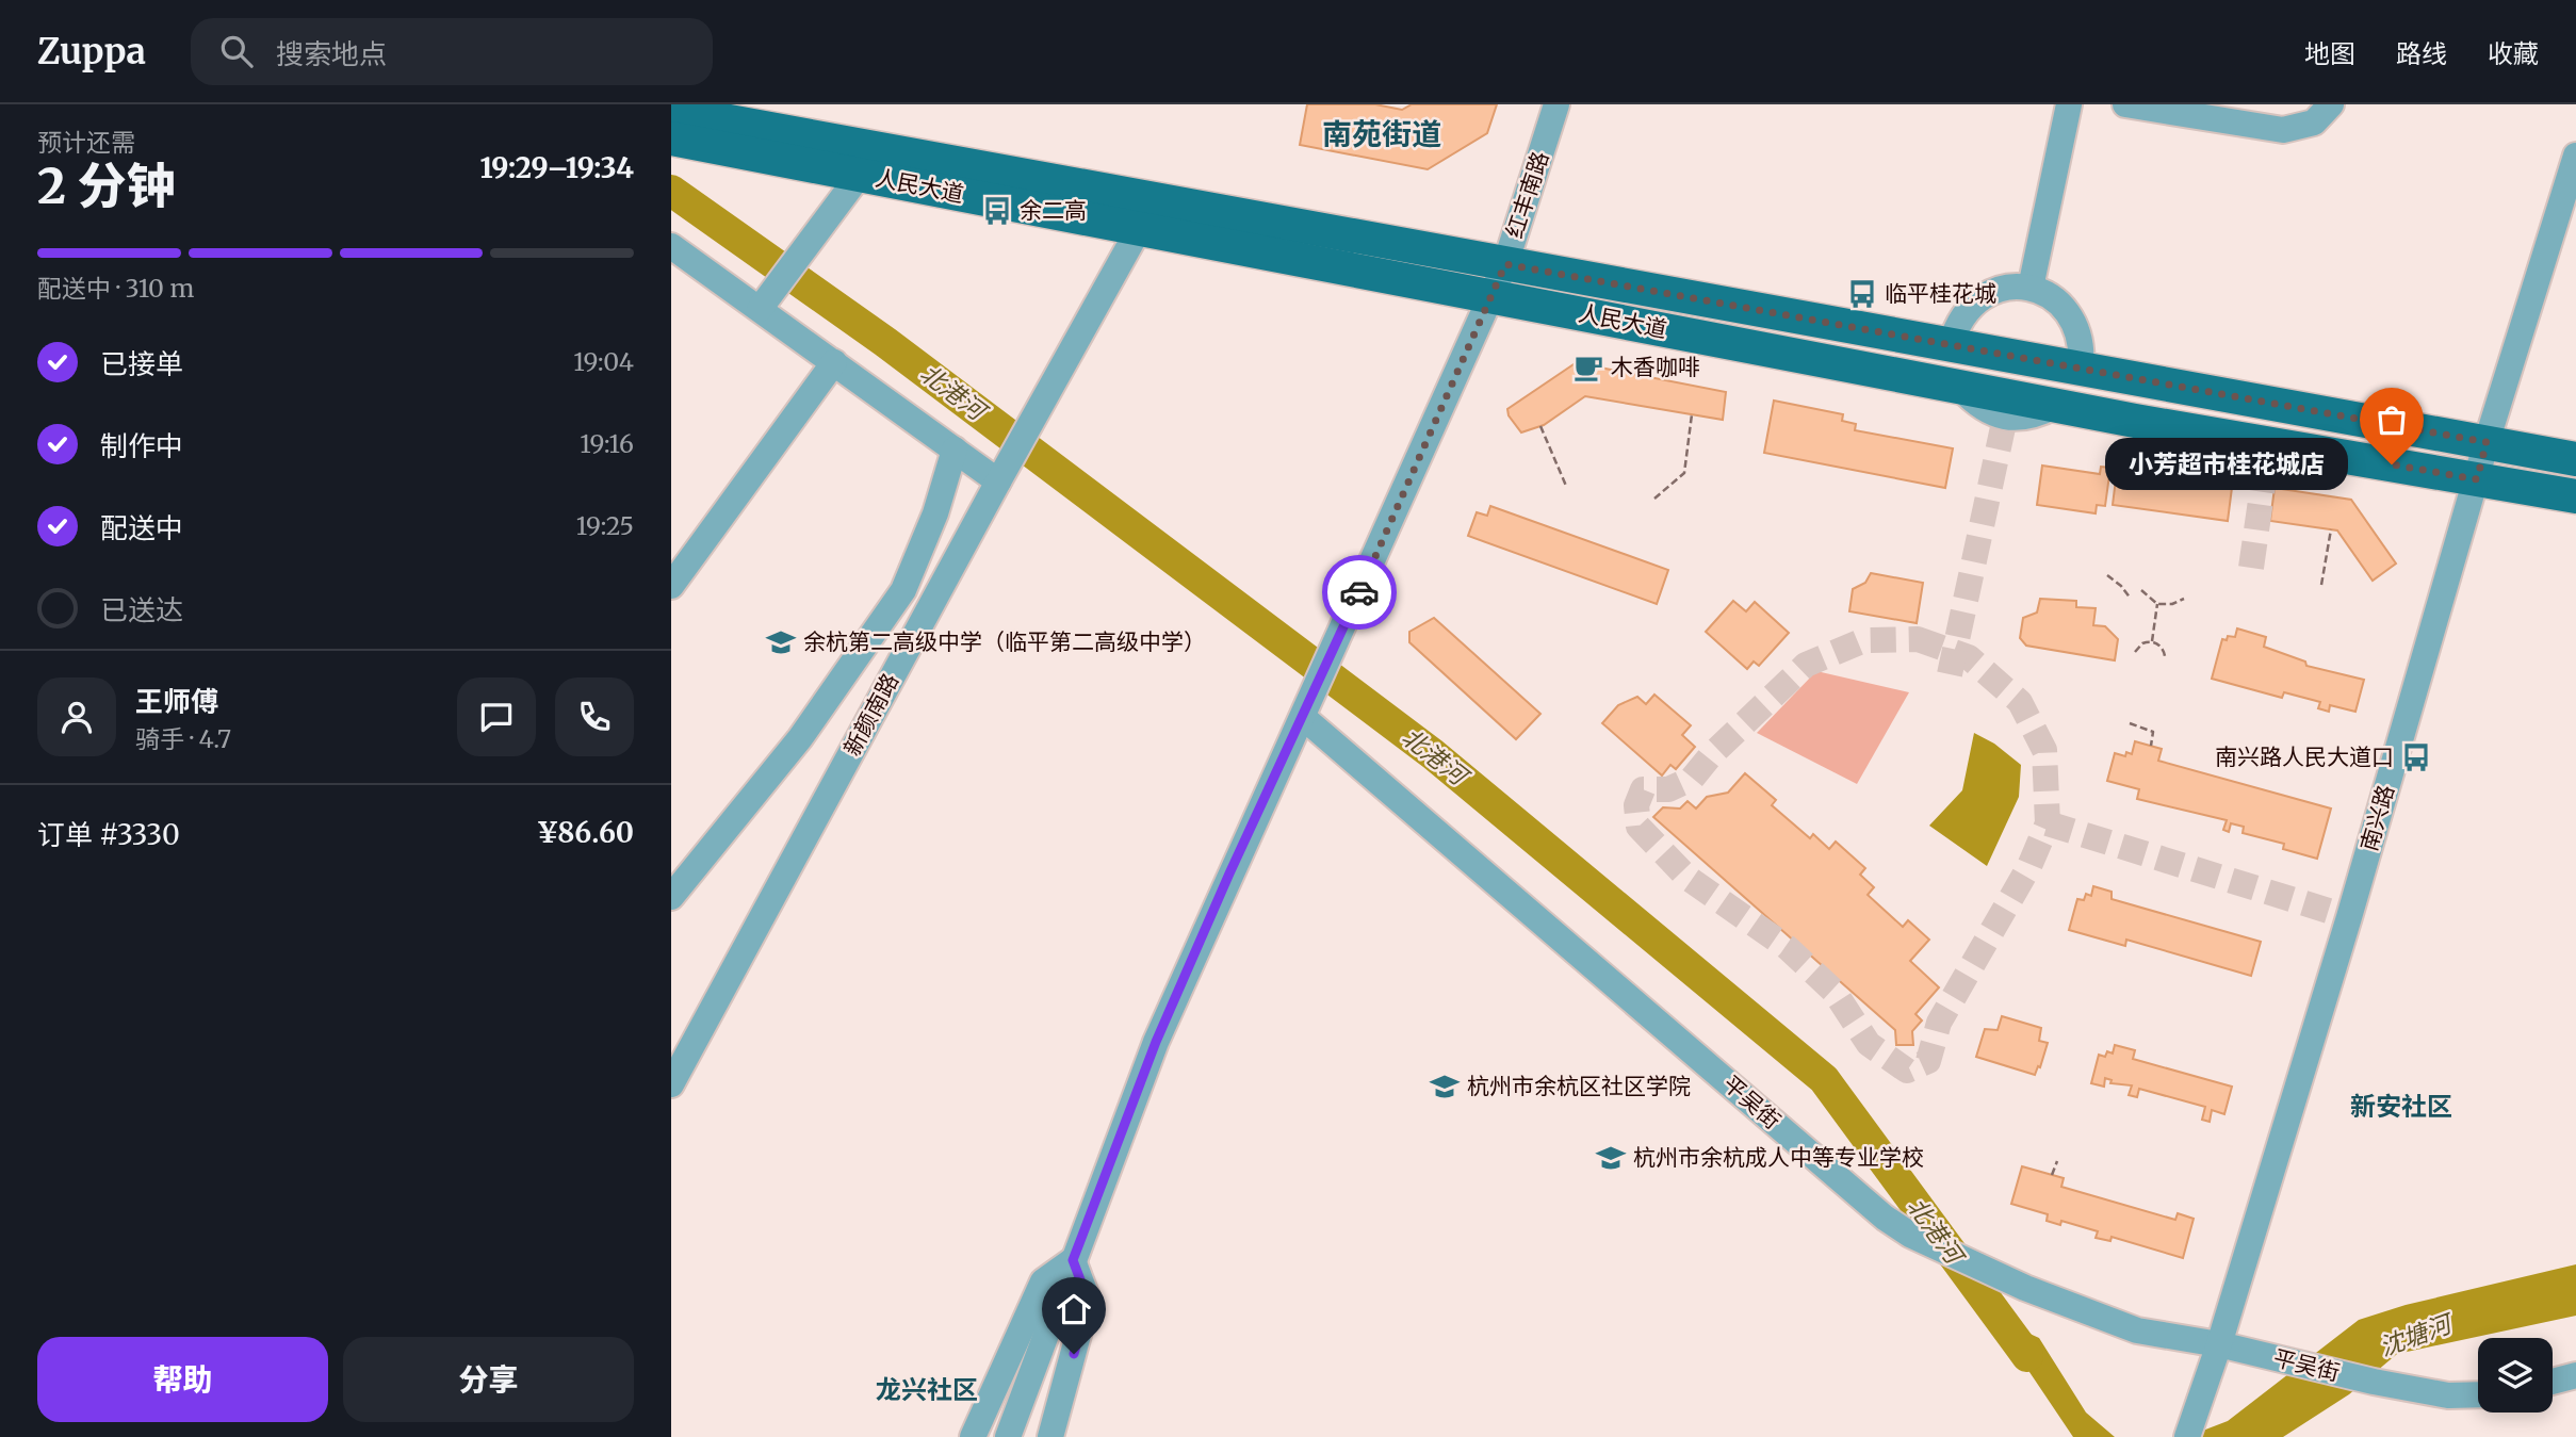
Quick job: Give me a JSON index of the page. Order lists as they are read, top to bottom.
{
  "streets": {
    "main road": ["人民大道"],
    "street": [
      "红丰南路",
      "新颜南路",
      "南兴路",
      "平吴街"
    ]
  },
  "crossings": [
    ["人民大道", "红丰南路"],
    ["人民大道", "新颜南路"],
    ["人民大道", "南兴路"],
    ["红丰南路", "平吴街"],
    ["南兴路", "平吴街"]
  ],
  "districts": ["南苑街道", "新安社区", "龙兴社区"],
  "water": ["北港河", "沈塘河"],
  "places": {
    "bus stop": ["余二高", "临平桂花城", "南兴路人民大道口"],
    "cafe": ["木香咖啡"],
    "other": ["小芳超市桂花城店"],
    "school or university": ["余杭第二高级中学（临平第二高级中学）", "杭州市余杭区社区学院", "杭州市余杭成人中等专业学校"]
  },
  "page": {
    "header": "Zuppa",
    "search": "搜索地点",
    "nav": ["地图", "路线", "收藏"],
    "heading": ["2 分钟", "预计还需", "19:29–19:34"],
    "panel": [
      "王师傅",
      "骑手 · 4.7",
      "订单 #3330",
      "¥86.60"
    ],
    "bar": "配送中 · 310 m",
    "list": [
      ["已接单", "19:04"],
      ["制作中", "19:16"],
      ["配送中", "19:25"],
      "已送达"
    ],
    "bubble": "小芳超市桂花城店",
    "buttons": ["帮助", "分享"]
  }
}
